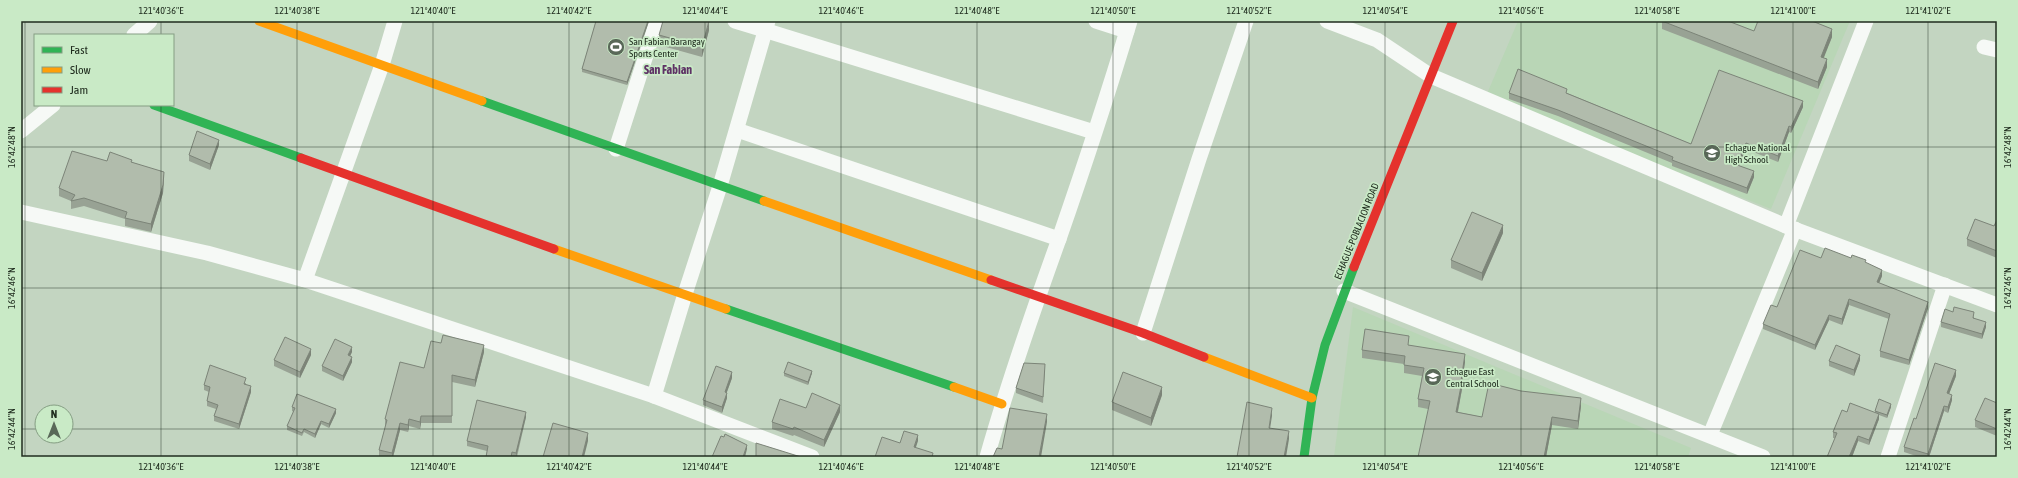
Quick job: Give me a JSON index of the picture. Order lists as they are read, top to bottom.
{
  "streets": {
    "street": ["ECHAGUE-POBLACION ROAD"]
  },
  "districts": ["San Fabian"],
  "places": {
    "sports": ["San Fabian Barangay Sports Center"],
    "school or university": ["Echague National High School", "Echague East Central School"]
  },
  "legend": ["Fast", "Slow", "Jam"],
  "north": "top",
  "coordinates": [
    "121°40'36\"E",
    "121°40'38\"E",
    "121°40'40\"E",
    "121°40'42\"E",
    "121°40'44\"E",
    "121°40'46\"E",
    "121°40'48\"E",
    "121°40'50\"E",
    "121°40'52\"E",
    "121°40'54\"E",
    "121°40'56\"E",
    "121°40'58\"E",
    "121°41'00\"E",
    "121°41'02\"E",
    "16°42'48\"N",
    "16°42'46\"N",
    "16°42'44\"N"
  ]
}
